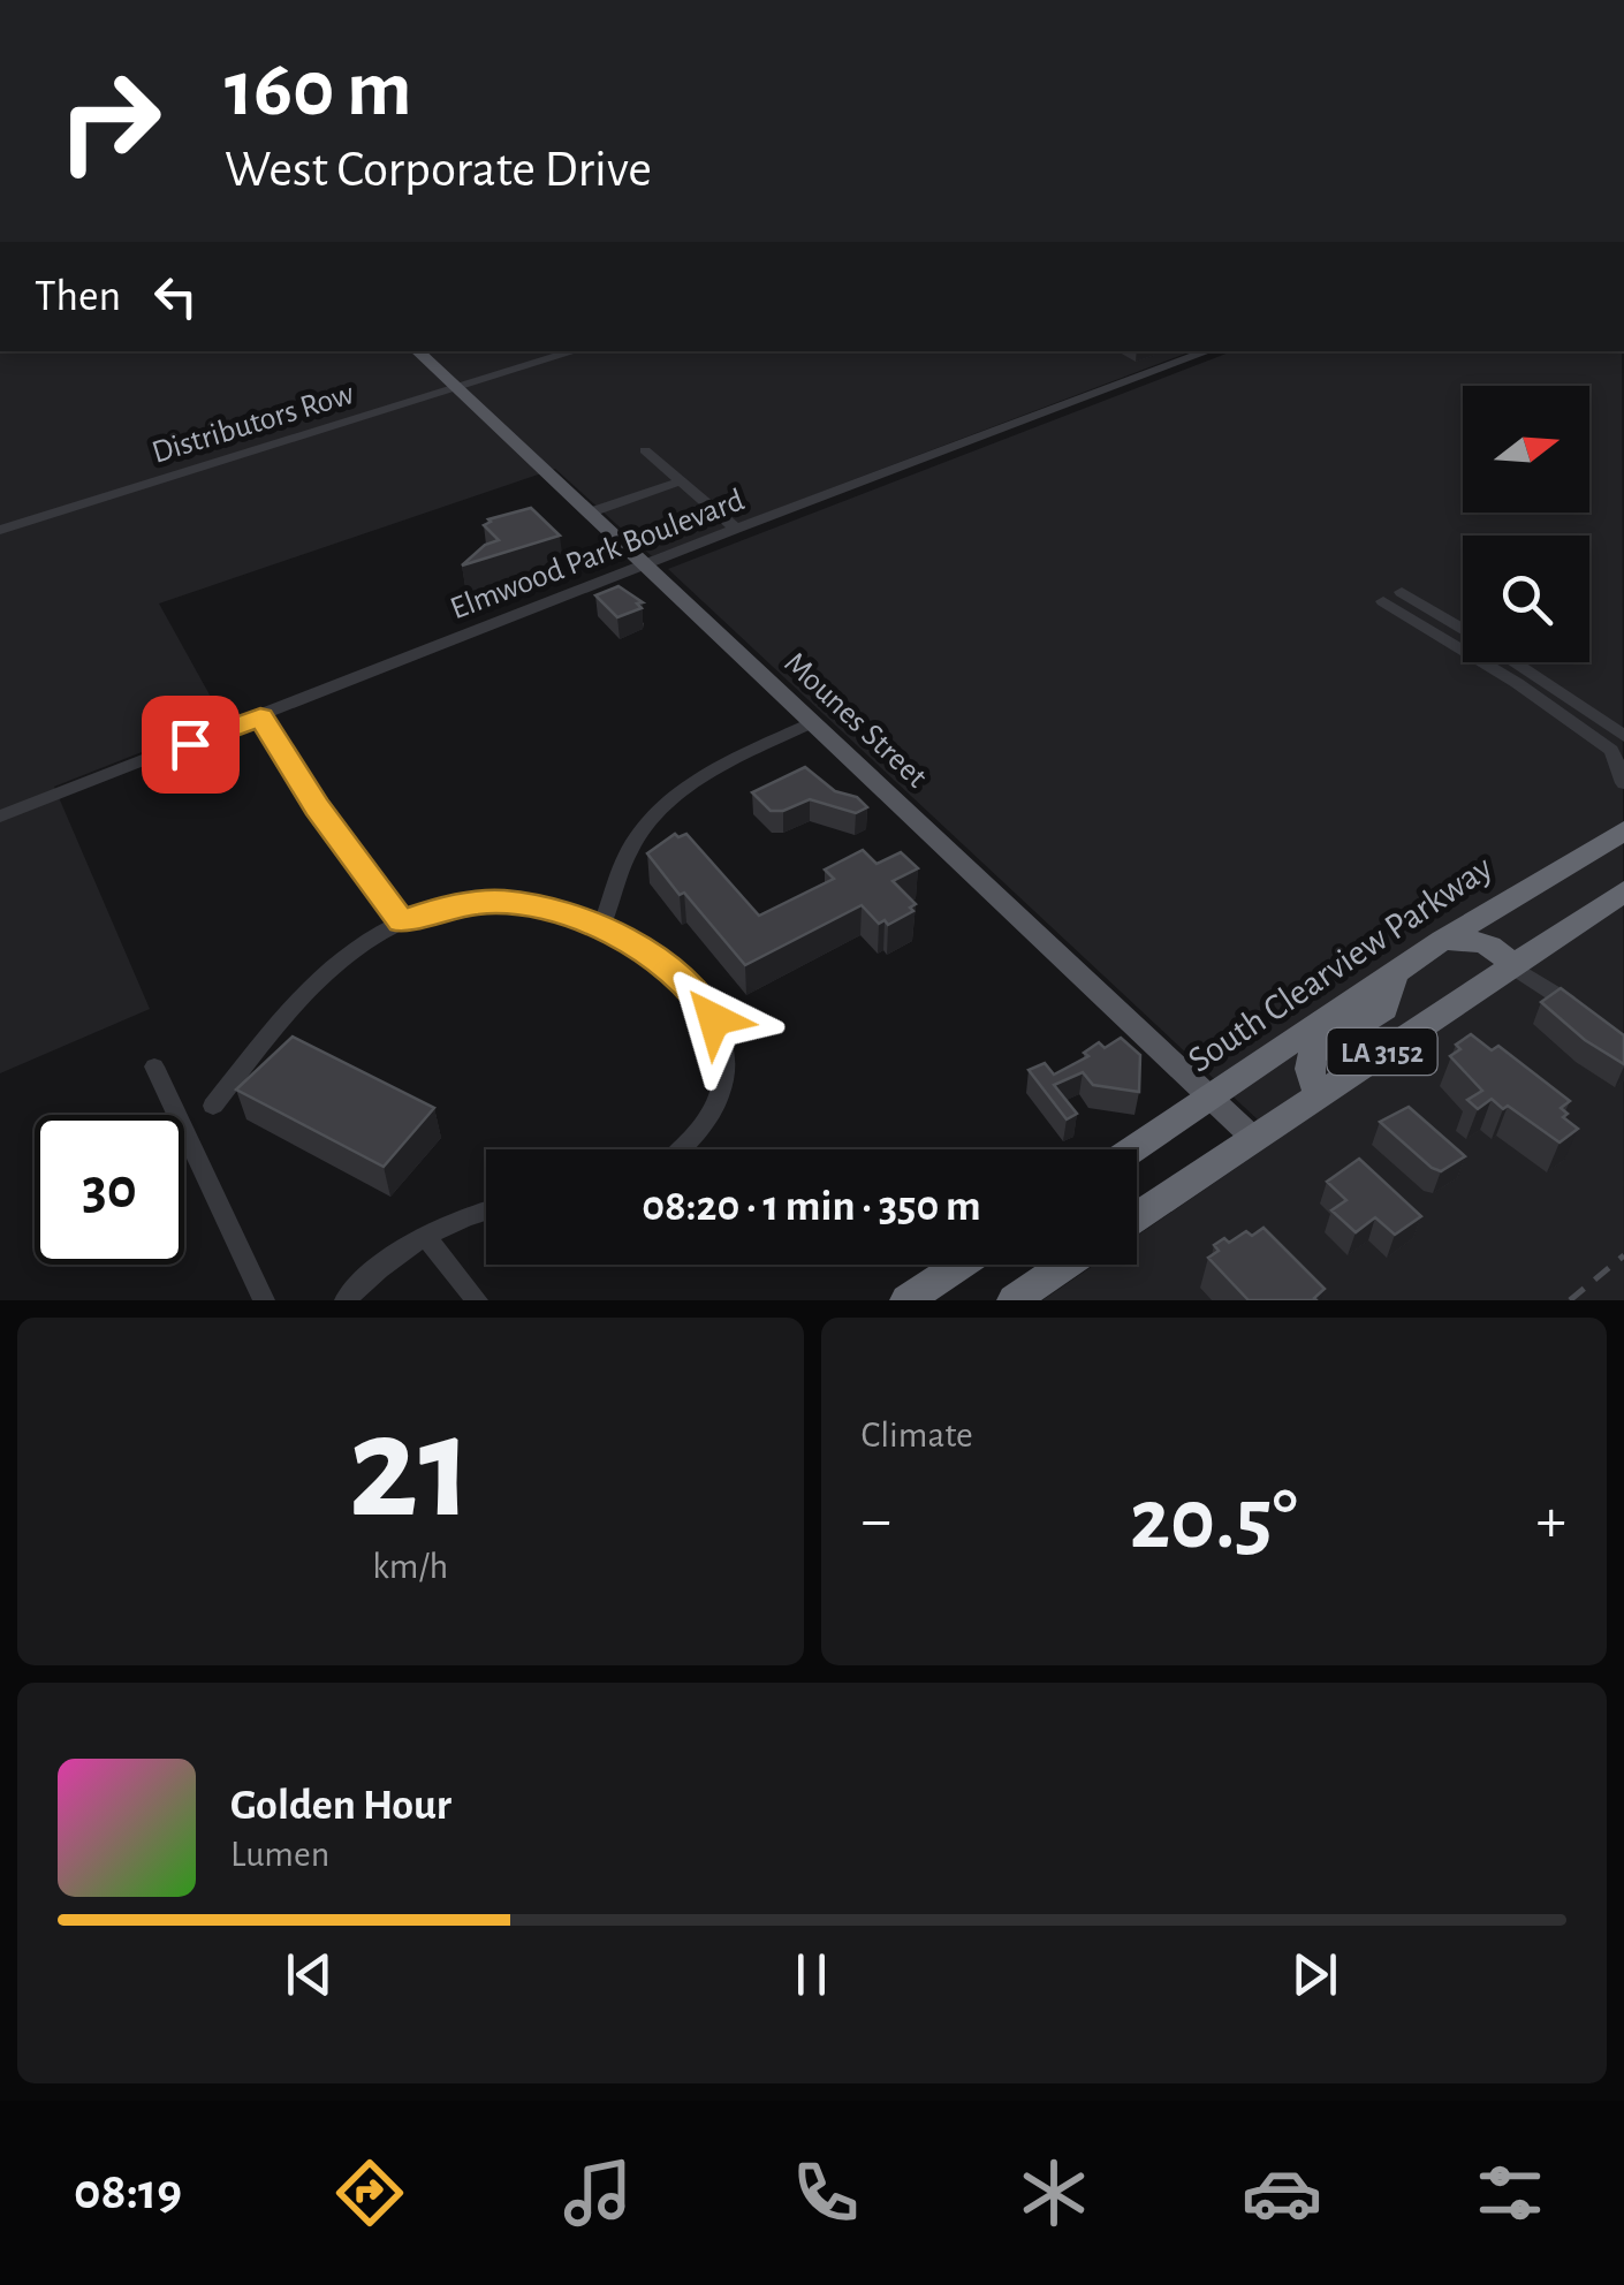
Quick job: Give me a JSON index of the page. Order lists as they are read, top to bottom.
{
  "streets": {
    "highway": ["South Clearview Parkway", "LA 3152"],
    "main road": ["Mounes Street"],
    "street": ["Distributors Row", "Elmwood Park Boulevard"]
  },
  "crossings": [
    ["Distributors Row", "Mounes Street"],
    ["Elmwood Park Boulevard", "Mounes Street"],
    ["Mounes Street", "South Clearview Parkway"],
    ["Mounes Street", "LA 3152"]
  ],
  "north": "right",
  "page": {
    "turn": ["160 m", "West Corporate Drive"],
    "then": "Then",
    "limit": "30",
    "trip": "08:20 · 1 min · 350 m",
    "tile": [
      ["21", "km/h"],
      "Climate"
    ],
    "heat": ["−", "20.5°", "+"],
    "song": ["Golden Hour", "Lumen"],
    "tabs": "08:19"
  }
}
